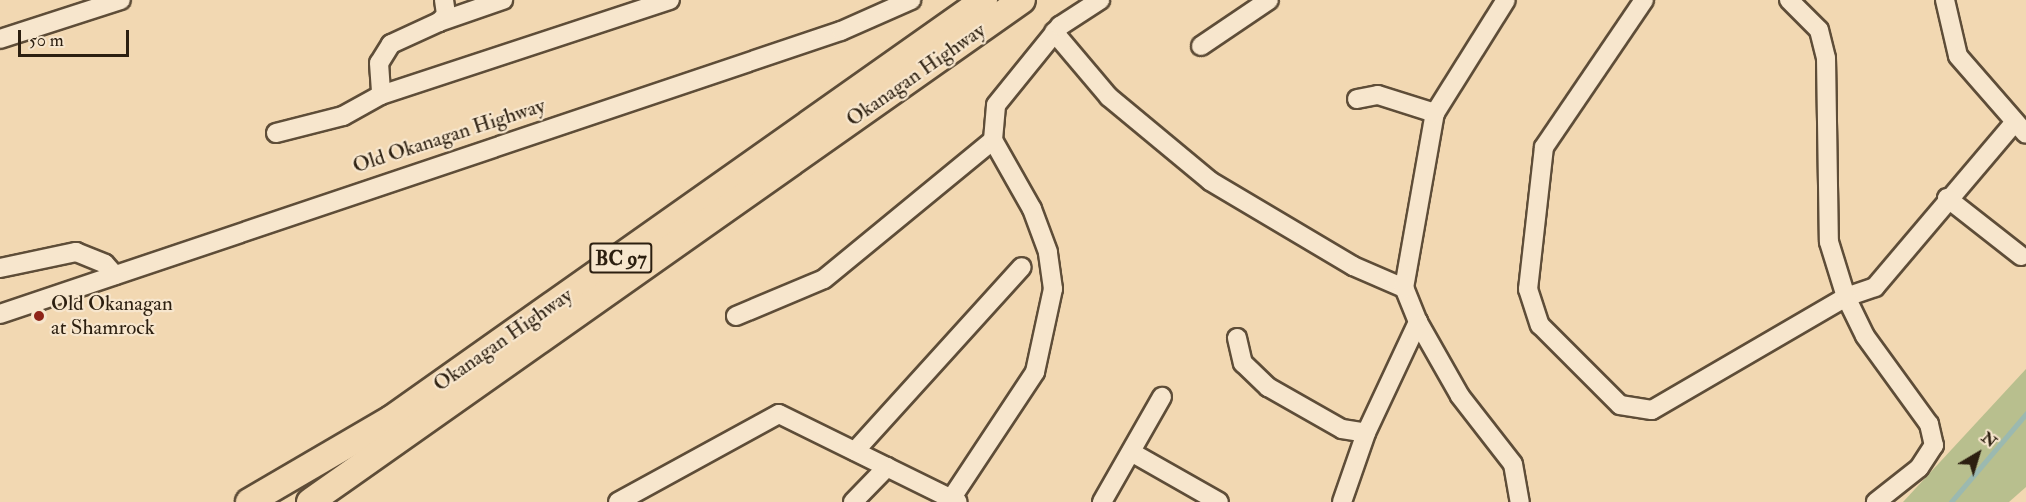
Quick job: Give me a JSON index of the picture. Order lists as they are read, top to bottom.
{
  "streets": {
    "highway": ["Okanagan Highway", "BC 97"],
    "street": ["Old Okanagan Highway"]
  },
  "places": ["Old Okanagan at Shamrock"],
  "scale_bar": "50 m",
  "north": "top right"
}
